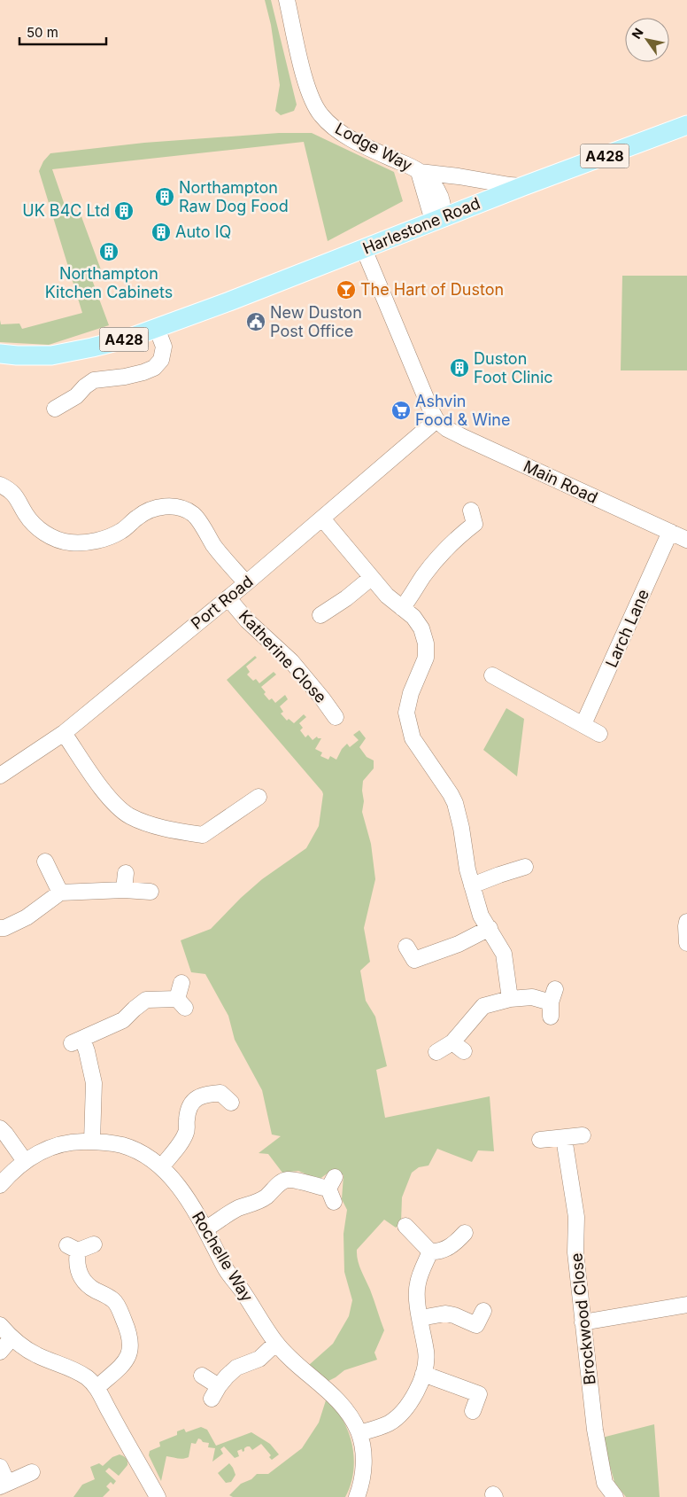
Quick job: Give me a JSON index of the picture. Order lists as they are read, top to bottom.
{
  "streets": {
    "main road": ["A428", "Harlestone Road"],
    "street": [
      "Lodge Way",
      "Main Road",
      "Port Road",
      "Larch Lane",
      "Katherine Close",
      "Rochelle Way",
      "Brockwood Close"
    ]
  },
  "crossings": [
    ["Main Road", "Port Road"],
    ["Main Road", "Larch Lane"],
    ["Port Road", "Katherine Close"]
  ],
  "places": {
    "building": [
      "Northampton Raw Dog Food",
      "UK B4C Ltd",
      "Auto IQ",
      "Northampton Kitchen Cabinets",
      "Duston Foot Clinic"
    ],
    "bar": ["The Hart of Duston"],
    "public building": ["New Duston Post Office"],
    "supermarket": ["Ashvin Food & Wine"]
  },
  "scale_bar": "50 m",
  "north": "top left"
}
